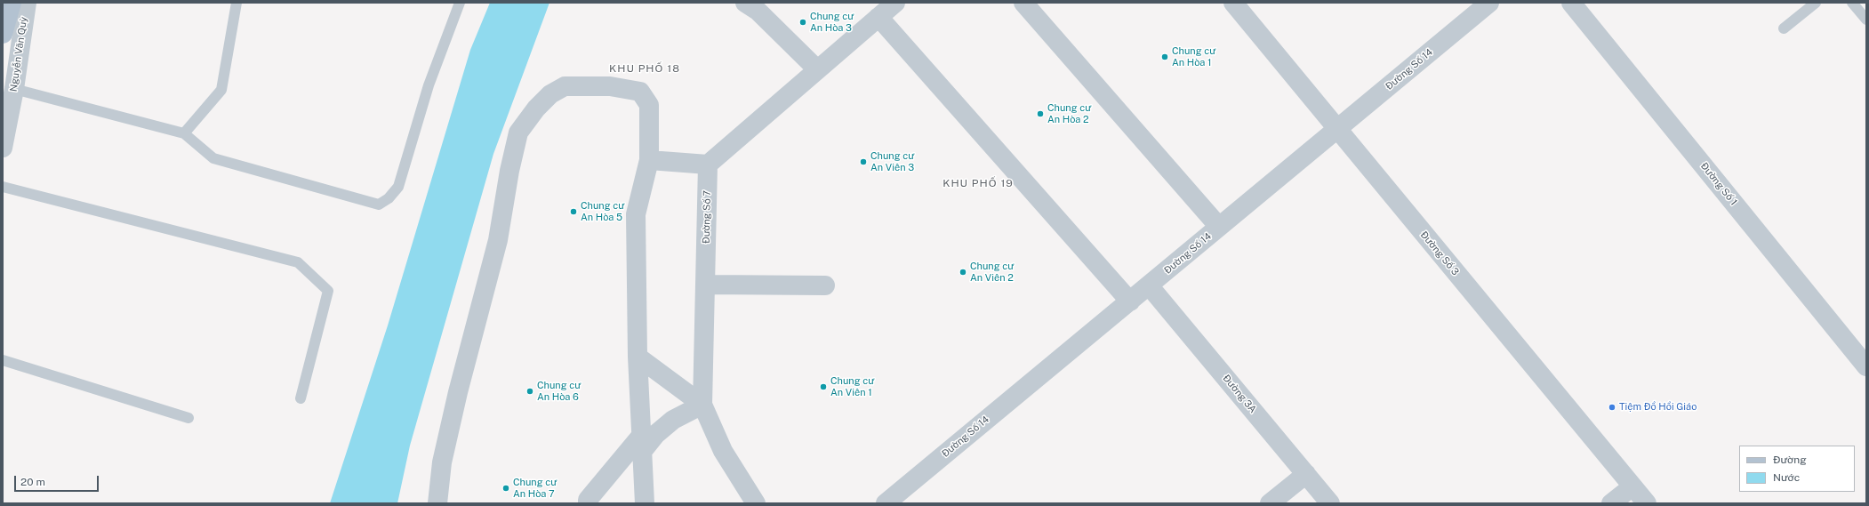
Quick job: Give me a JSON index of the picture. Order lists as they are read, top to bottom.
{
  "streets": {
    "main road": ["Nguyễn Văn Quỳ"],
    "street": [
      "Đường Số 14",
      "Đường Số 1",
      "Đường Số 7",
      "Đường Số 3",
      "Đường 3A"
    ]
  },
  "crossings": [
    ["Đường Số 14", "Đường Số 3"],
    ["Đường Số 14", "Đường 3A"]
  ],
  "districts": ["KHU PHỐ 18", "KHU PHỐ 19"],
  "places": [
    "Chung cư An Hòa 3",
    "Chung cư An Hòa 1",
    "Chung cư An Hòa 2",
    "Chung cư An Viên 3",
    "Chung cư An Hòa 5",
    "Chung cư An Viên 2",
    "Chung cư An Viên 1",
    "Chung cư An Hòa 6",
    "Tiệm Đồ Hồi Giáo",
    "Chung cư An Hòa 7"
  ],
  "legend": ["Đường", "Nước"],
  "scale_bar": "20 m"
}
